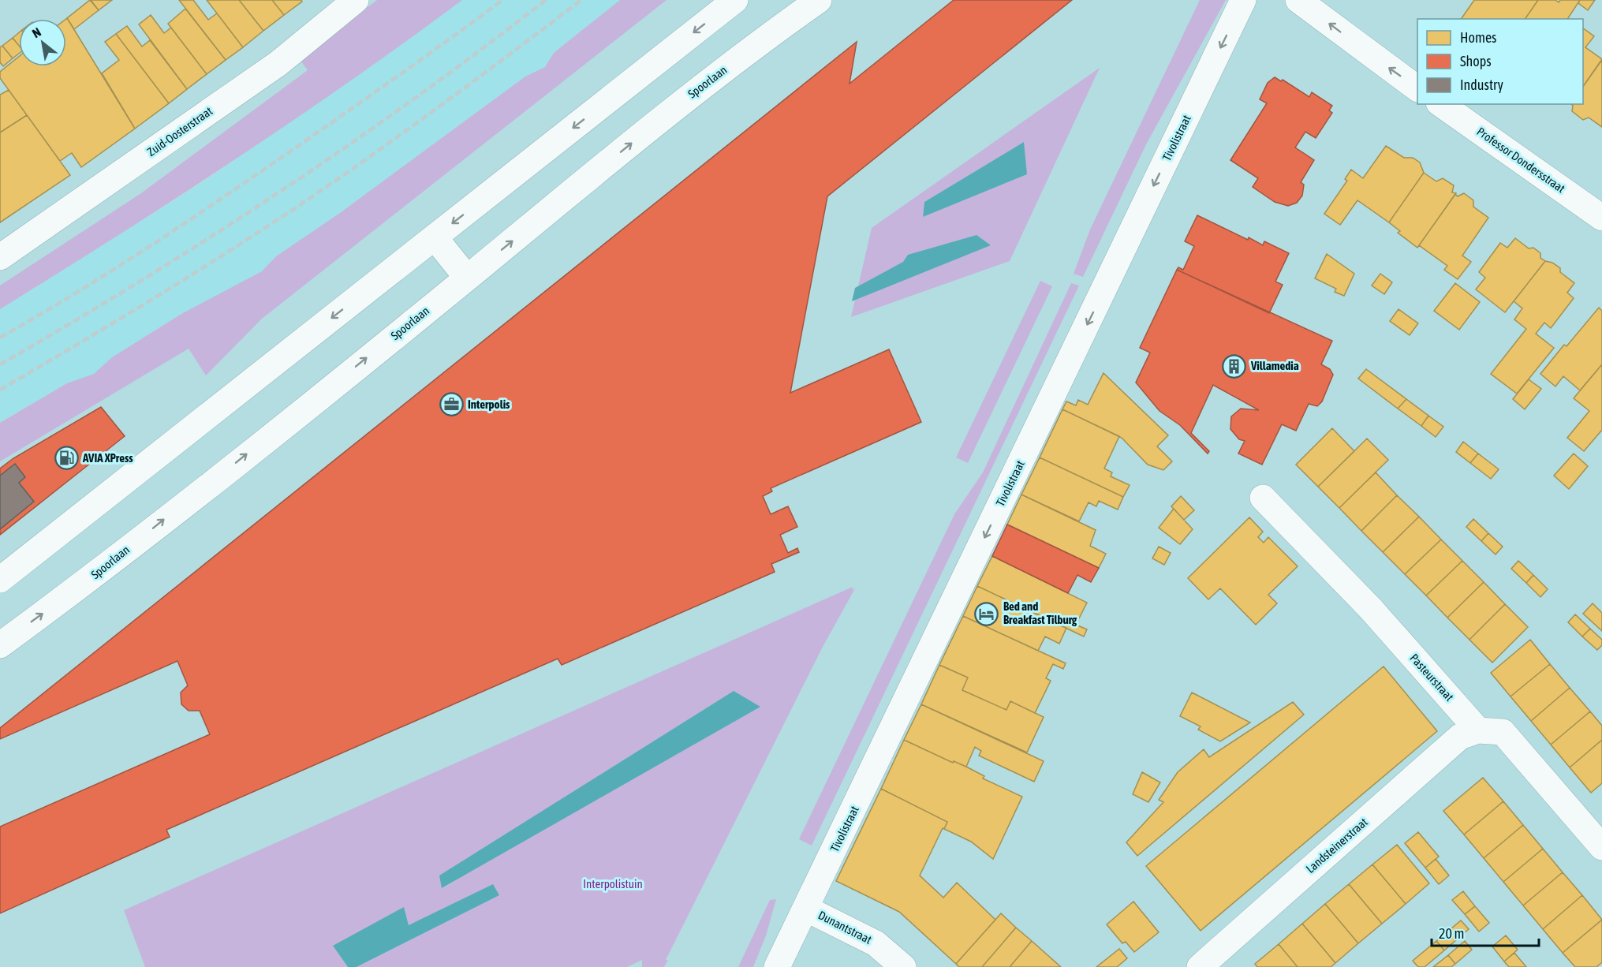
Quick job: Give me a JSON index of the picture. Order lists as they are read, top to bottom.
{
  "streets": {
    "street": [
      "Spoorlaan",
      "Zuid-Oosterstraat",
      "Tivolistraat",
      "Professor Dondersstraat",
      "Pasteurstraat",
      "Landsteinerstraat",
      "Dunantstraat"
    ]
  },
  "crossings": [
    ["Tivolistraat", "Dunantstraat"],
    ["Pasteurstraat", "Landsteinerstraat"]
  ],
  "one_way": ["Tivolistraat"],
  "parks": ["Interpolistuin"],
  "places": {
    "building": ["Villamedia"],
    "office": ["Interpolis"],
    "fuel station": ["AVIA XPress"],
    "hotel": ["Bed and Breakfast Tilburg"]
  },
  "legend": ["Homes", "Shops", "Industry"],
  "scale_bar": "20 m",
  "north": "top left"
}
